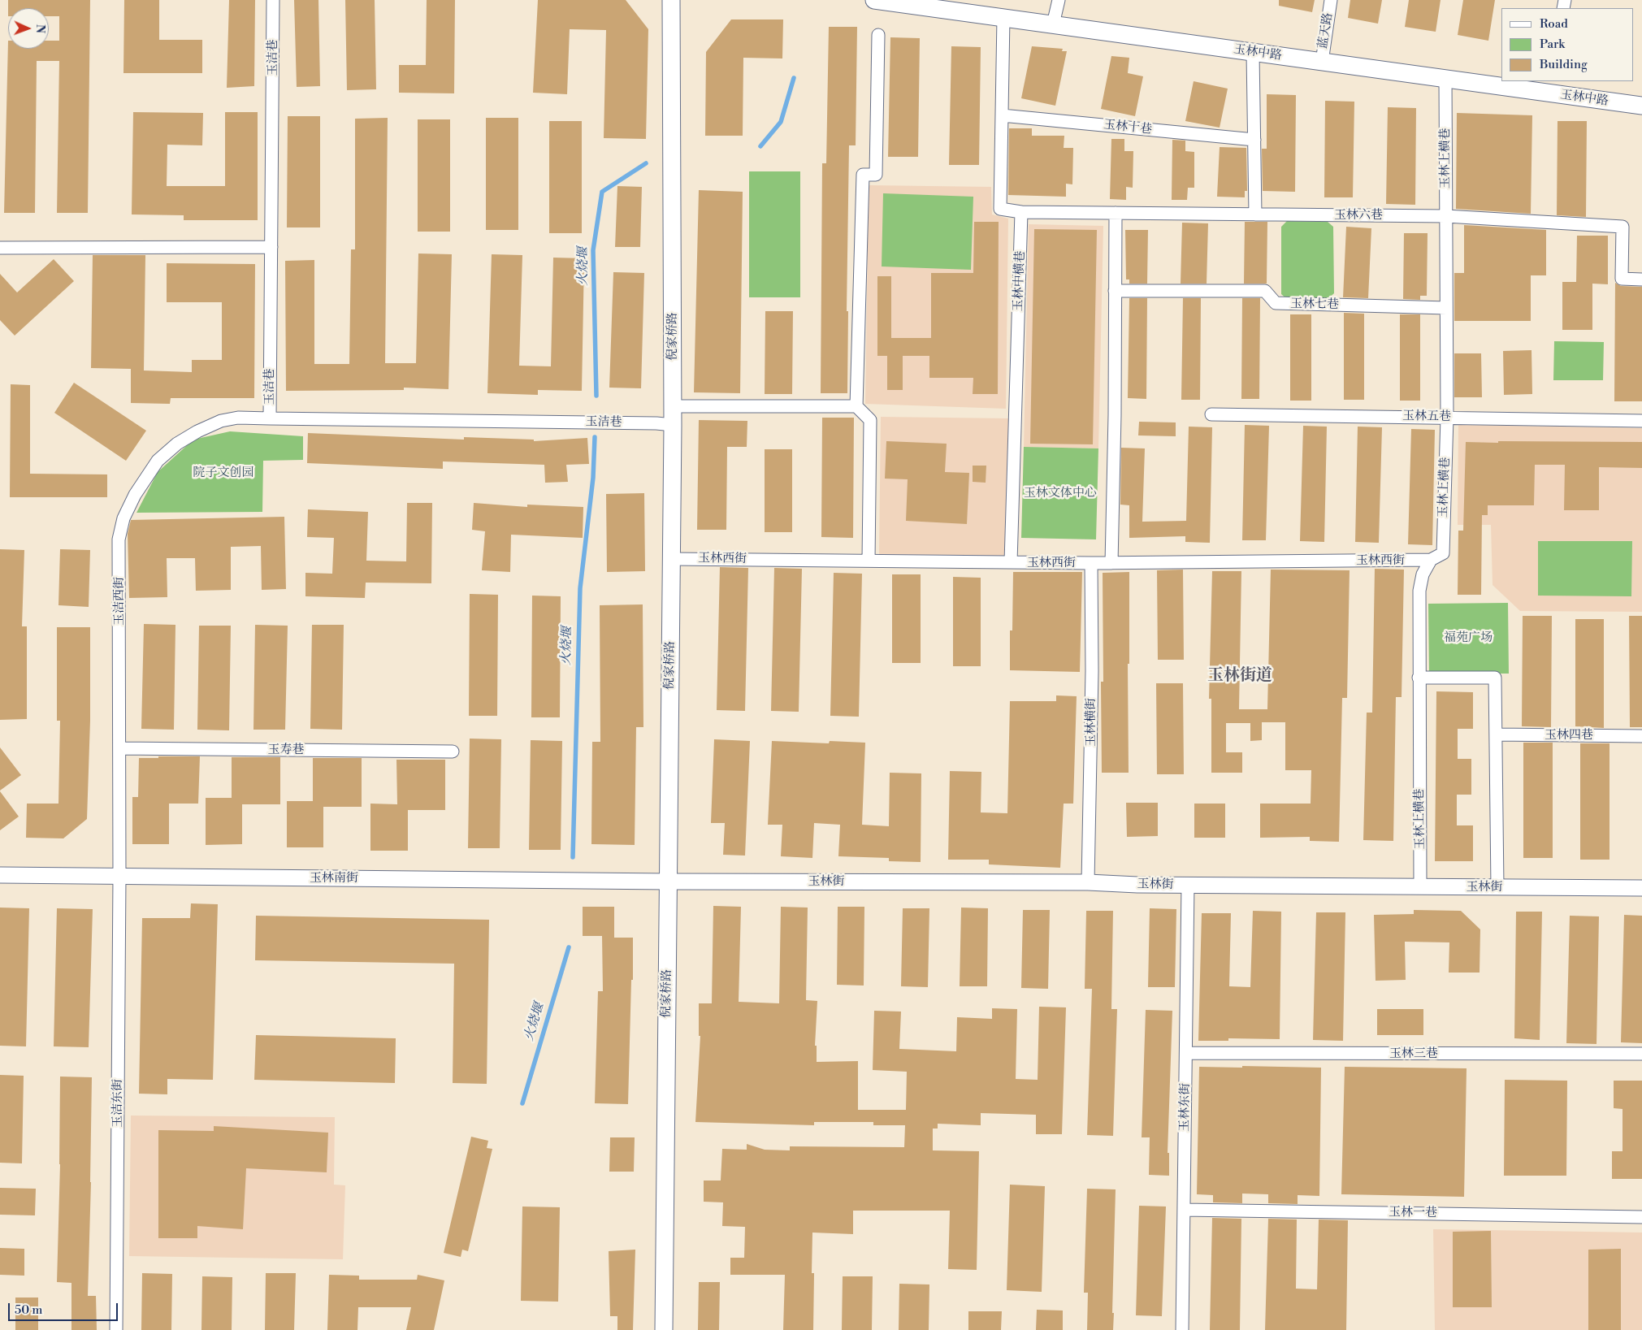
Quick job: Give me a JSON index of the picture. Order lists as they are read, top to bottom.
{
  "streets": {
    "main road": ["玉林中路", "倪家桥路"],
    "street": [
      "蓝天路",
      "玉洁巷",
      "玉林十巷",
      "玉林上横巷",
      "玉林六巷",
      "玉林中横巷",
      "玉林七巷",
      "玉林五巷",
      "玉林西街",
      "玉洁西街",
      "玉林横街",
      "玉林四巷",
      "玉寿巷",
      "玉林南街",
      "玉林街",
      "玉林三巷",
      "玉洁东街",
      "玉林东街",
      "玉林一巷"
    ]
  },
  "crossings": [
    ["蓝天路", "玉林中路"],
    ["玉林中路", "玉林上横巷"],
    ["玉洁巷", "倪家桥路"],
    ["玉洁巷", "玉洁西街"],
    ["玉林上横巷", "玉林六巷"],
    ["玉林上横巷", "玉林七巷"],
    ["玉林上横巷", "玉林五巷"],
    ["玉林上横巷", "玉林西街"],
    ["玉林上横巷", "玉林街"],
    ["玉林六巷", "玉林中横巷"],
    ["玉林中横巷", "玉林西街"],
    ["倪家桥路", "玉林西街"],
    ["倪家桥路", "玉林南街"],
    ["倪家桥路", "玉林街"],
    ["玉林西街", "玉林横街"],
    ["玉洁西街", "玉寿巷"],
    ["玉洁西街", "玉林南街"],
    ["玉洁西街", "玉洁东街"],
    ["玉林横街", "玉林街"],
    ["玉林南街", "玉林街"],
    ["玉林南街", "玉洁东街"],
    ["玉林街", "玉林东街"],
    ["玉林三巷", "玉林东街"],
    ["玉林东街", "玉林一巷"]
  ],
  "districts": ["玉林街道"],
  "water": ["火烧堰"],
  "parks": ["院子文创园", "玉林文体中心", "福苑广场"],
  "legend": ["Road", "Park", "Building"],
  "scale_bar": "50 m",
  "north": "right"
}
